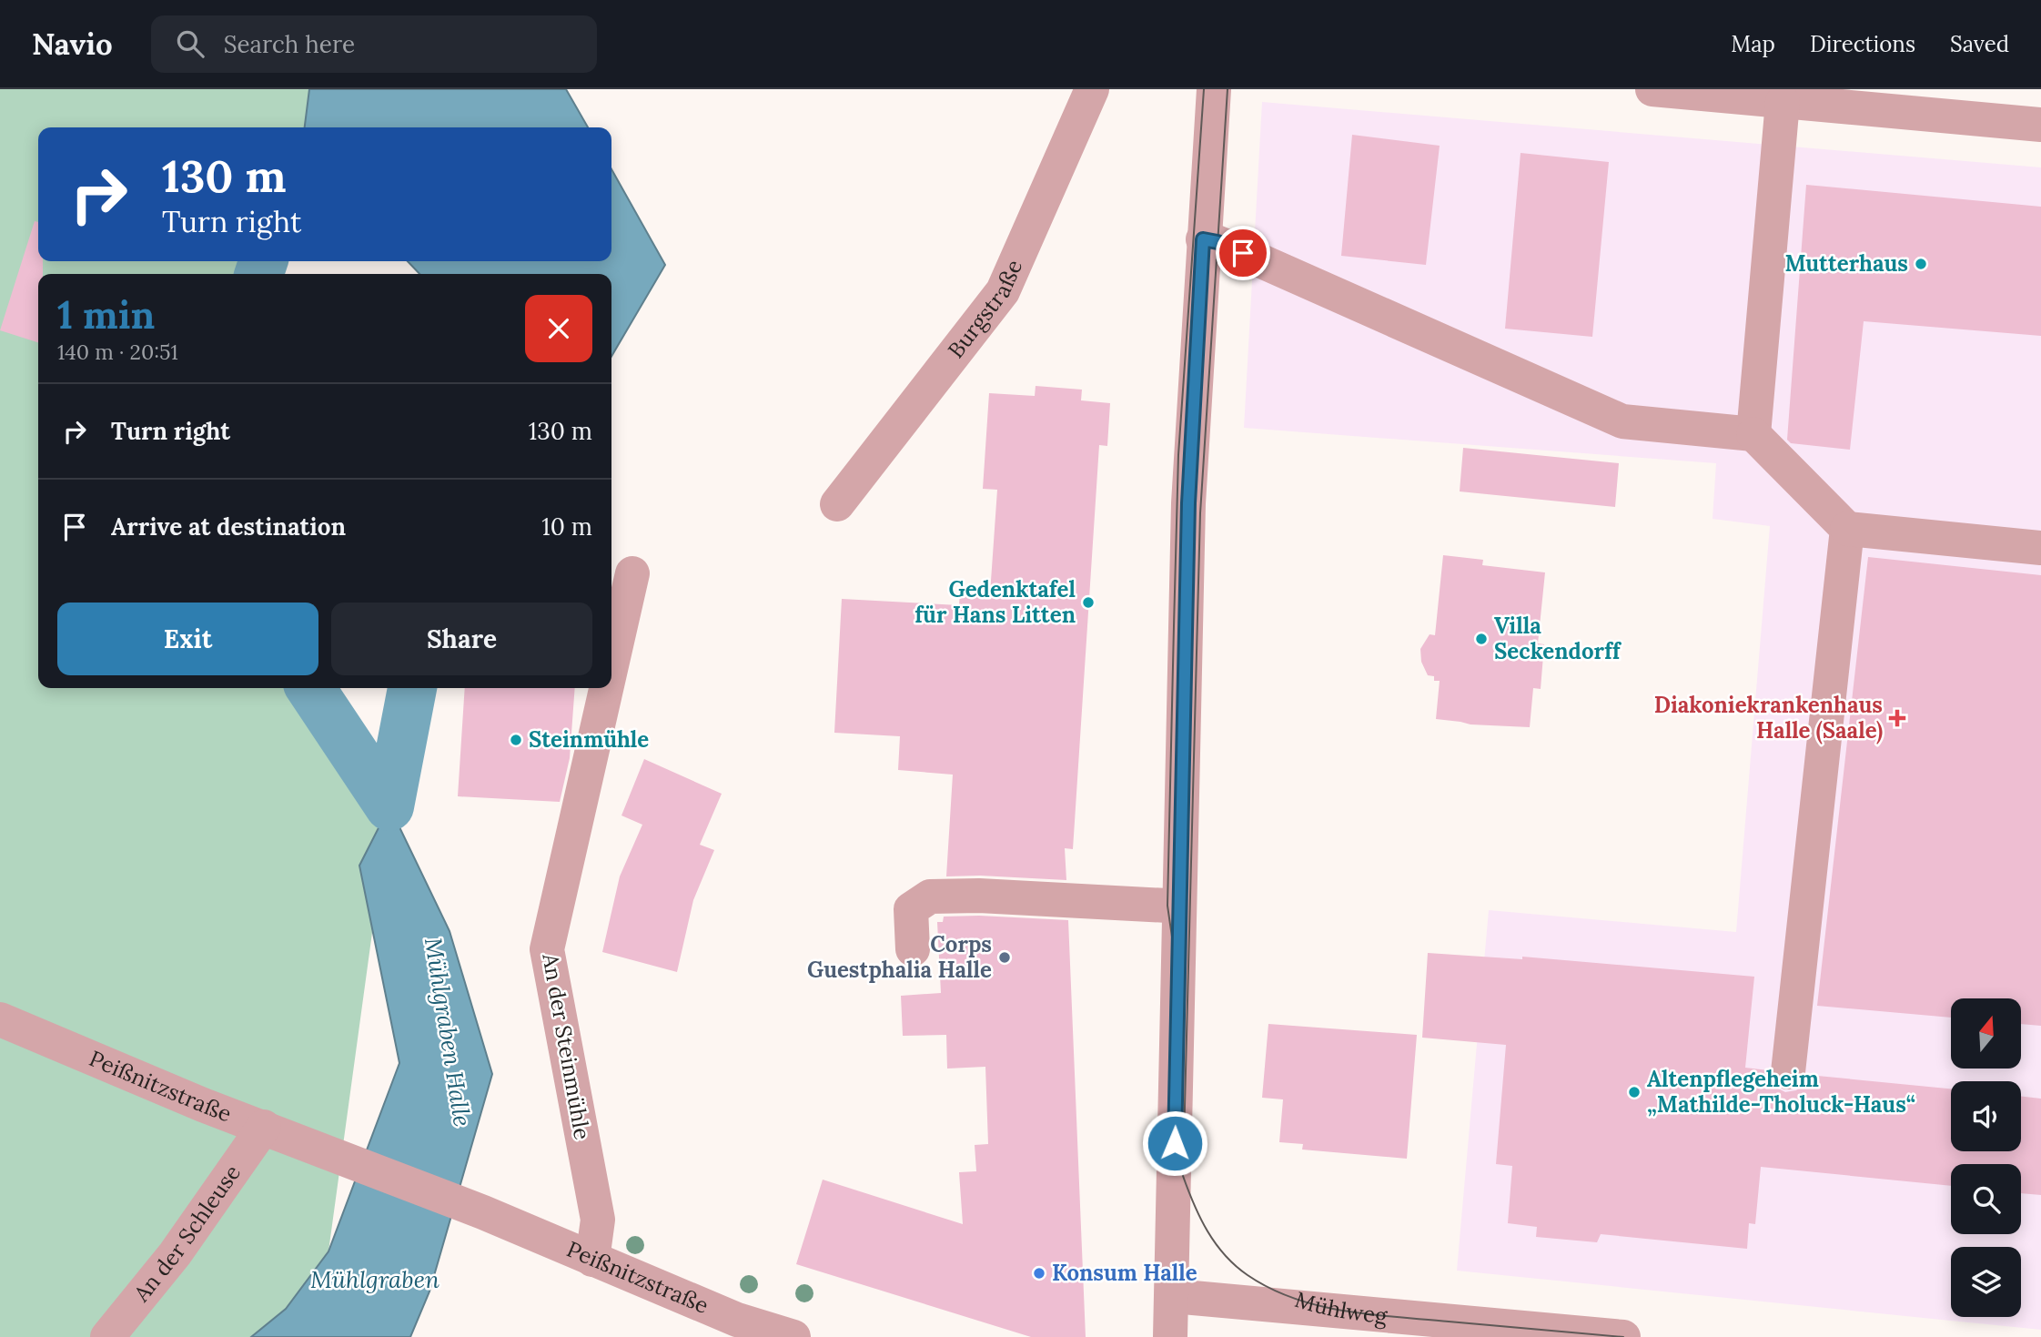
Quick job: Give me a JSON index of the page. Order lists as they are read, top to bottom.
{
  "streets": {
    "street": [
      "Burgstraße",
      "An der Steinmühle",
      "Peißnitzstraße",
      "An der Schleuse",
      "Mühlweg"
    ]
  },
  "crossings": [
    ["An der Steinmühle", "Peißnitzstraße"],
    ["Peißnitzstraße", "An der Schleuse"]
  ],
  "water": ["Mühlgraben Halle", "Mühlgraben"],
  "places": {
    "other": [
      "Mutterhaus",
      "Gedenktafel für Hans Litten",
      "Villa Seckendorff",
      "Steinmühle",
      "Corps Guestphalia Halle",
      "Altenpflegeheim „Mathilde-Tholuck-Haus“",
      "Konsum Halle"
    ],
    "health": ["Diakoniekrankenhaus Halle (Saale)"]
  },
  "north": "top",
  "page": {
    "header": "Navio",
    "search": "Search here",
    "nav": ["Map", "Directions", "Saved"],
    "turn": ["130 m", "Turn right"],
    "heading": ["1 min", "140 m · 20:51"],
    "list": [
      {
        "name": "Turn right",
        "value": "130 m"
      },
      {
        "name": "Arrive at destination",
        "value": "10 m"
      }
    ],
    "buttons": ["Exit", "Share"]
  }
}
